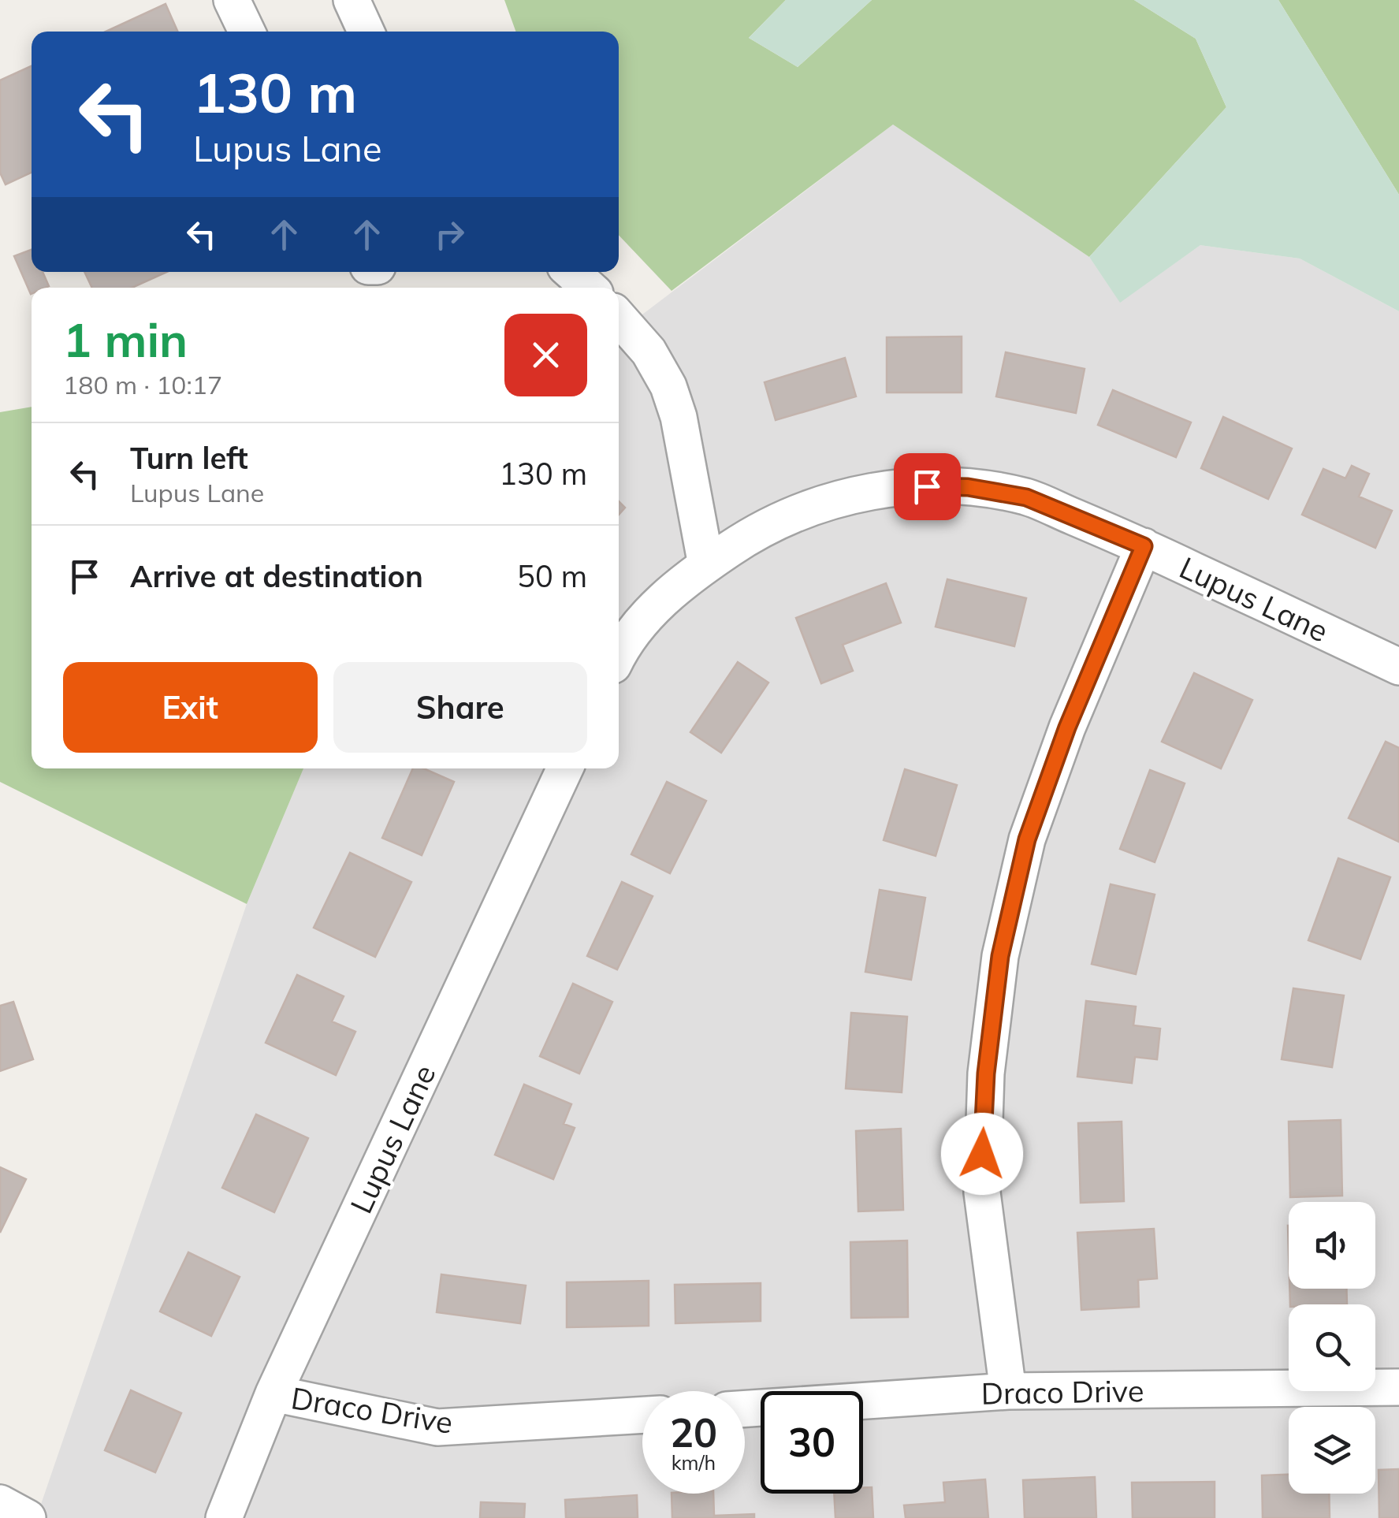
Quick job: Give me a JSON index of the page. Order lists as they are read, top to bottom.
{
  "streets": {
    "street": ["Lupus Lane", "Draco Drive"]
  },
  "crossings": [
    ["Lupus Lane", "Draco Drive"]
  ],
  "page": {
    "turn": ["130 m", "Lupus Lane"],
    "heading": ["1 min", "180 m · 10:17"],
    "list": [
      {
        "name": "Turn left",
        "note": "Lupus Lane",
        "value": "130 m"
      },
      {
        "name": "Arrive at destination",
        "value": "50 m"
      }
    ],
    "buttons": ["Exit", "Share"],
    "speed": "20 km/h",
    "limit": "30"
  }
}
